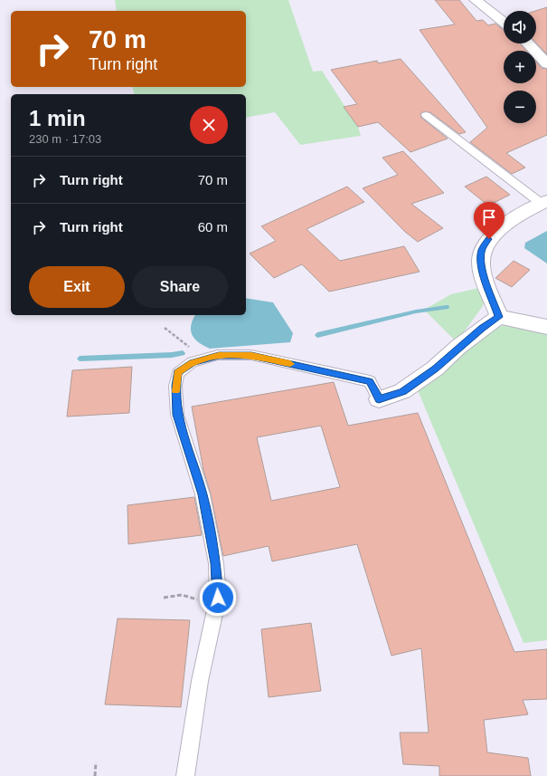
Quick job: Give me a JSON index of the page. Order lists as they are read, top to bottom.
{
  "page": {
    "map_buttons": ["+", "−"],
    "turn": ["70 m", "Turn right"],
    "heading": ["1 min", "230 m · 17:03"],
    "list": [
      {
        "name": "Turn right",
        "value": "70 m"
      },
      {
        "name": "Turn right",
        "value": "60 m"
      }
    ],
    "buttons": ["Exit", "Share"]
  }
}
